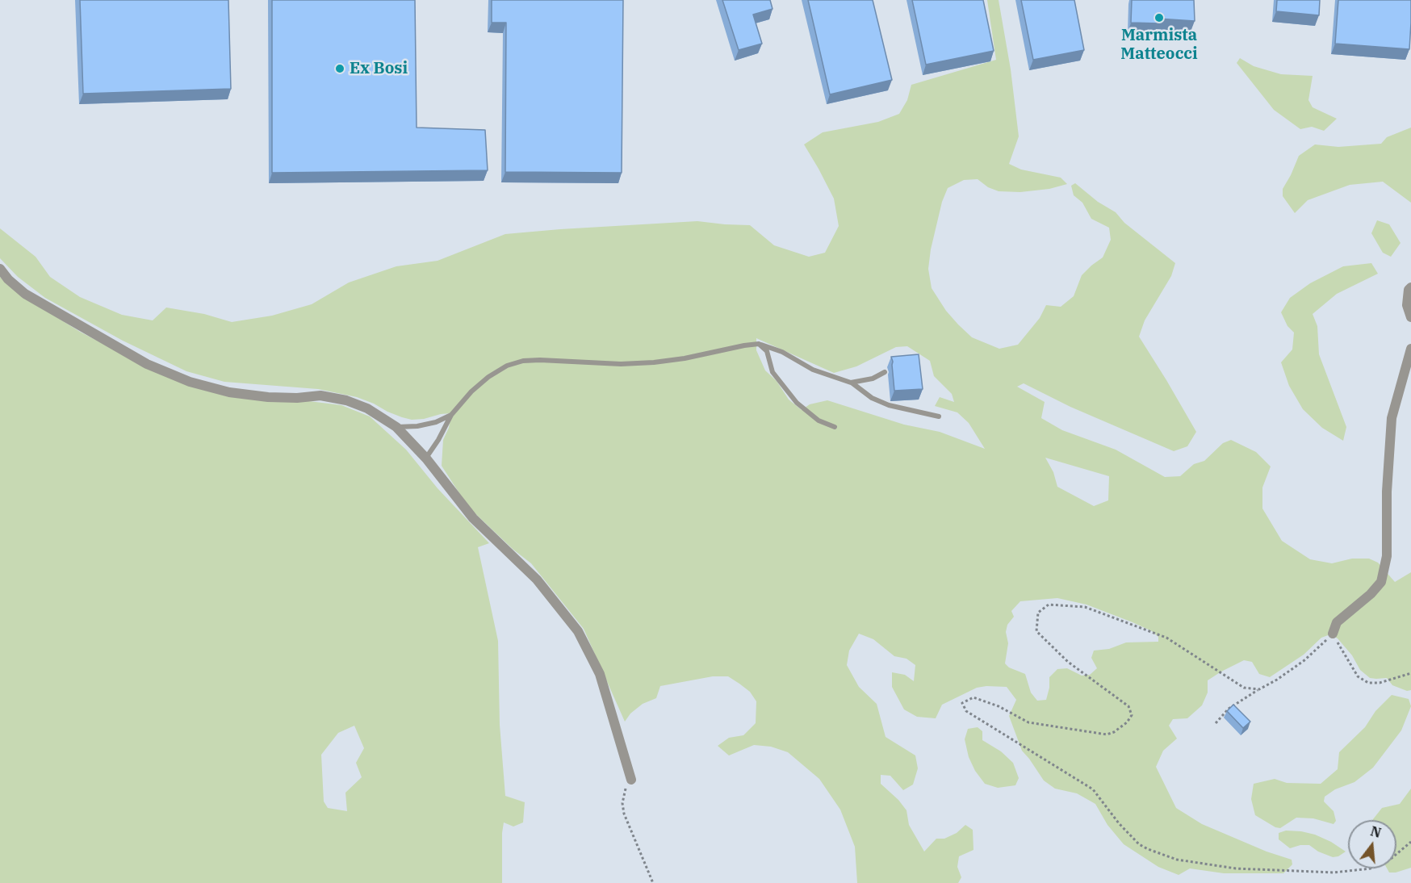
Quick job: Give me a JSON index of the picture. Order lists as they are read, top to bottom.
{
  "places": ["Marmista Matteocci", "Ex Bosi"],
  "north": "top"
}
